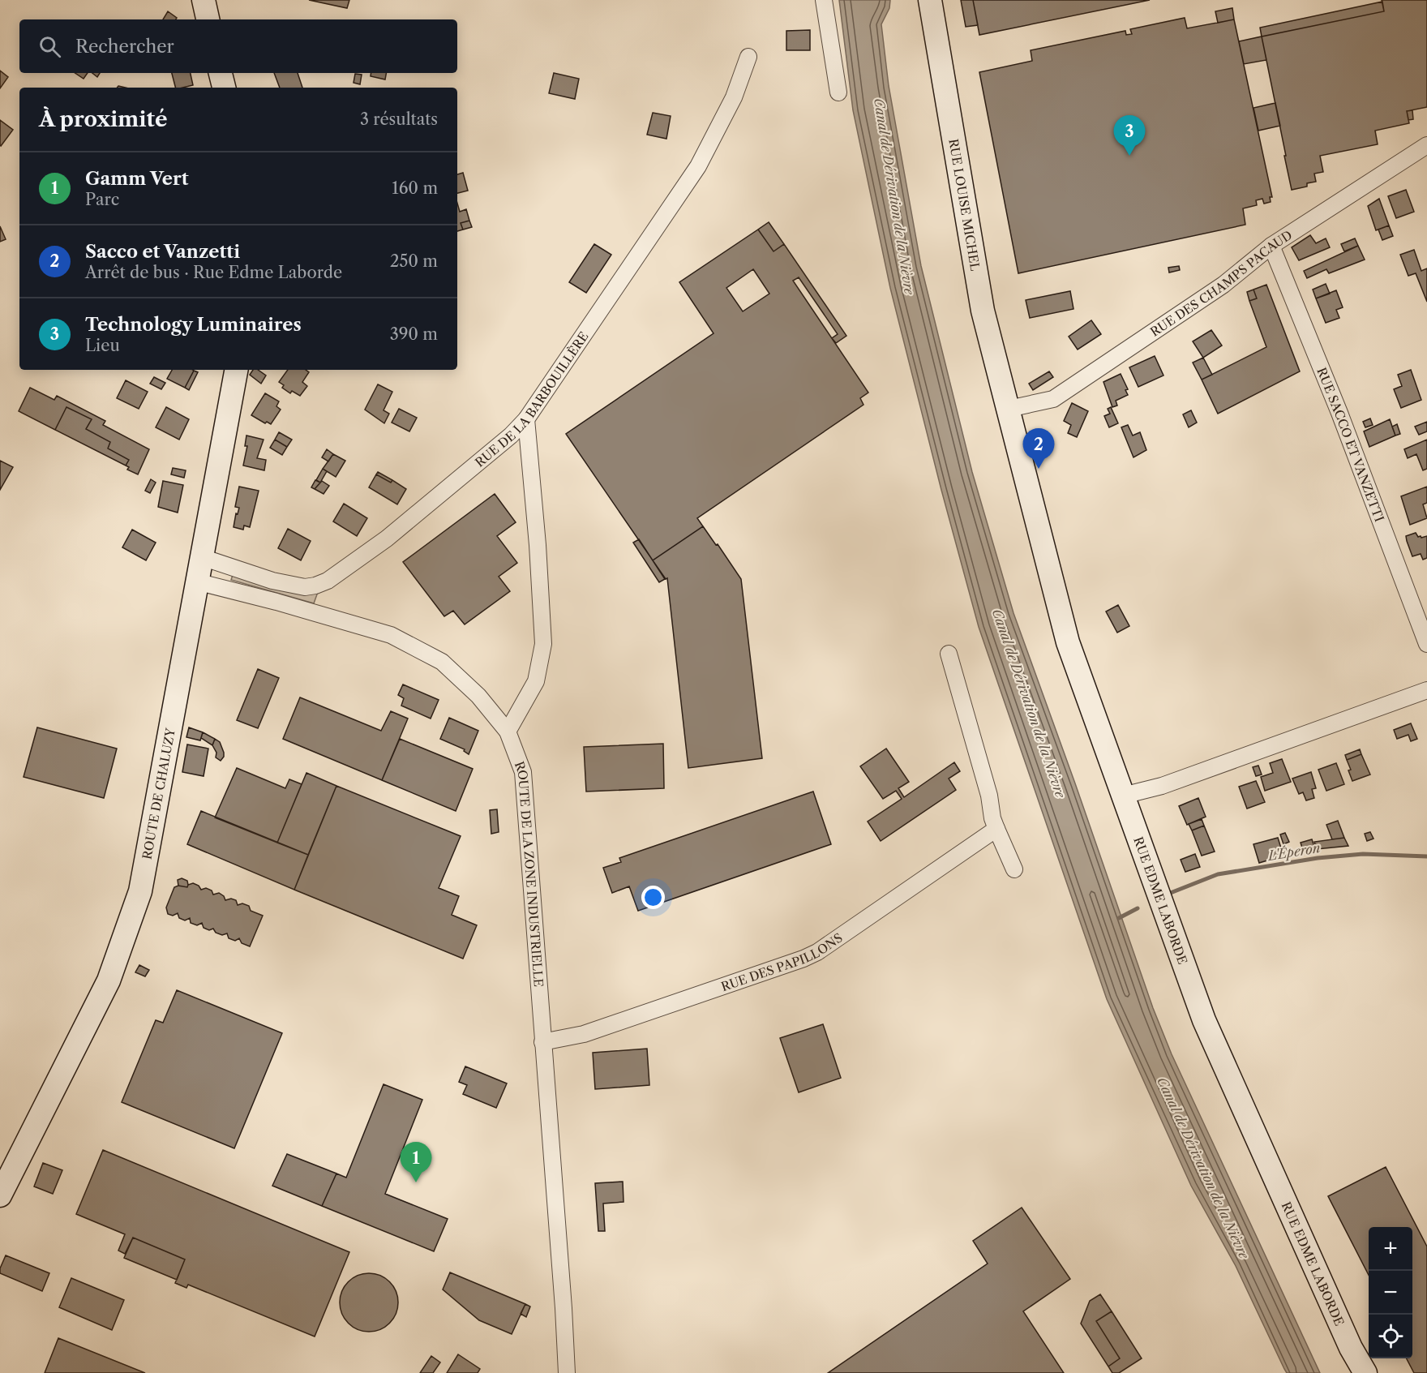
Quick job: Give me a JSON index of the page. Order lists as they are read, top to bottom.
{
  "streets": {
    "street": [
      "RUE LOUISE MICHEL",
      "RUE DES CHAMPS PACAUD",
      "RUE DE LA BARBOUILLÈRE",
      "RUE SACCO ET VANZETTI",
      "ROUTE DE CHALUZY",
      "ROUTE DE LA ZONE INDUSTRIELLE",
      "RUE EDME LABORDE",
      "RUE DES PAPILLONS"
    ]
  },
  "crossings": [
    ["RUE LOUISE MICHEL", "RUE DES CHAMPS PACAUD"],
    ["RUE LOUISE MICHEL", "RUE EDME LABORDE"],
    ["RUE DES CHAMPS PACAUD", "RUE SACCO ET VANZETTI"],
    ["RUE DES CHAMPS PACAUD", "RUE EDME LABORDE"],
    ["RUE DE LA BARBOUILLÈRE", "ROUTE DE CHALUZY"],
    ["ROUTE DE CHALUZY", "ROUTE DE LA ZONE INDUSTRIELLE"],
    ["ROUTE DE LA ZONE INDUSTRIELLE", "RUE DES PAPILLONS"]
  ],
  "water": ["Canal de Dérivation de la Nièvre", "L'Éperon"],
  "page": {
    "search": "Rechercher",
    "heading": ["À proximité", "3 résultats"],
    "pins": ["3", "2", "1"],
    "list": [
      {
        "mark": "1",
        "name": "Gamm Vert",
        "note": "Parc",
        "value": "160 m"
      },
      {
        "mark": "2",
        "name": "Sacco et Vanzetti",
        "note": "Arrêt de bus · Rue Edme Laborde",
        "value": "250 m"
      },
      {
        "mark": "3",
        "name": "Technology Luminaires",
        "note": "Lieu",
        "value": "390 m"
      }
    ],
    "map_buttons": ["+", "−"]
  }
}
